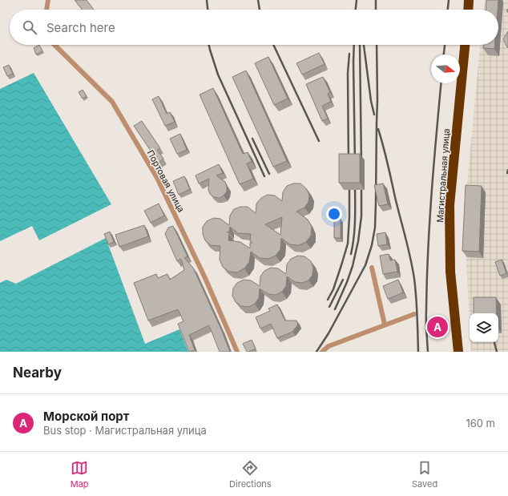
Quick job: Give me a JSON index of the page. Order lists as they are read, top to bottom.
{
  "streets": {
    "highway": ["Магистральная улица"],
    "street": ["Портовая улица"]
  },
  "north": "right",
  "page": {
    "search": "Search here",
    "pins": "A",
    "heading": "Nearby",
    "list": [
      {
        "mark": "A",
        "name": "Морской порт",
        "note": "Bus stop · Магистральная улица",
        "value": "160 m"
      }
    ],
    "nav": ["Map", "Directions", "Saved"]
  }
}
